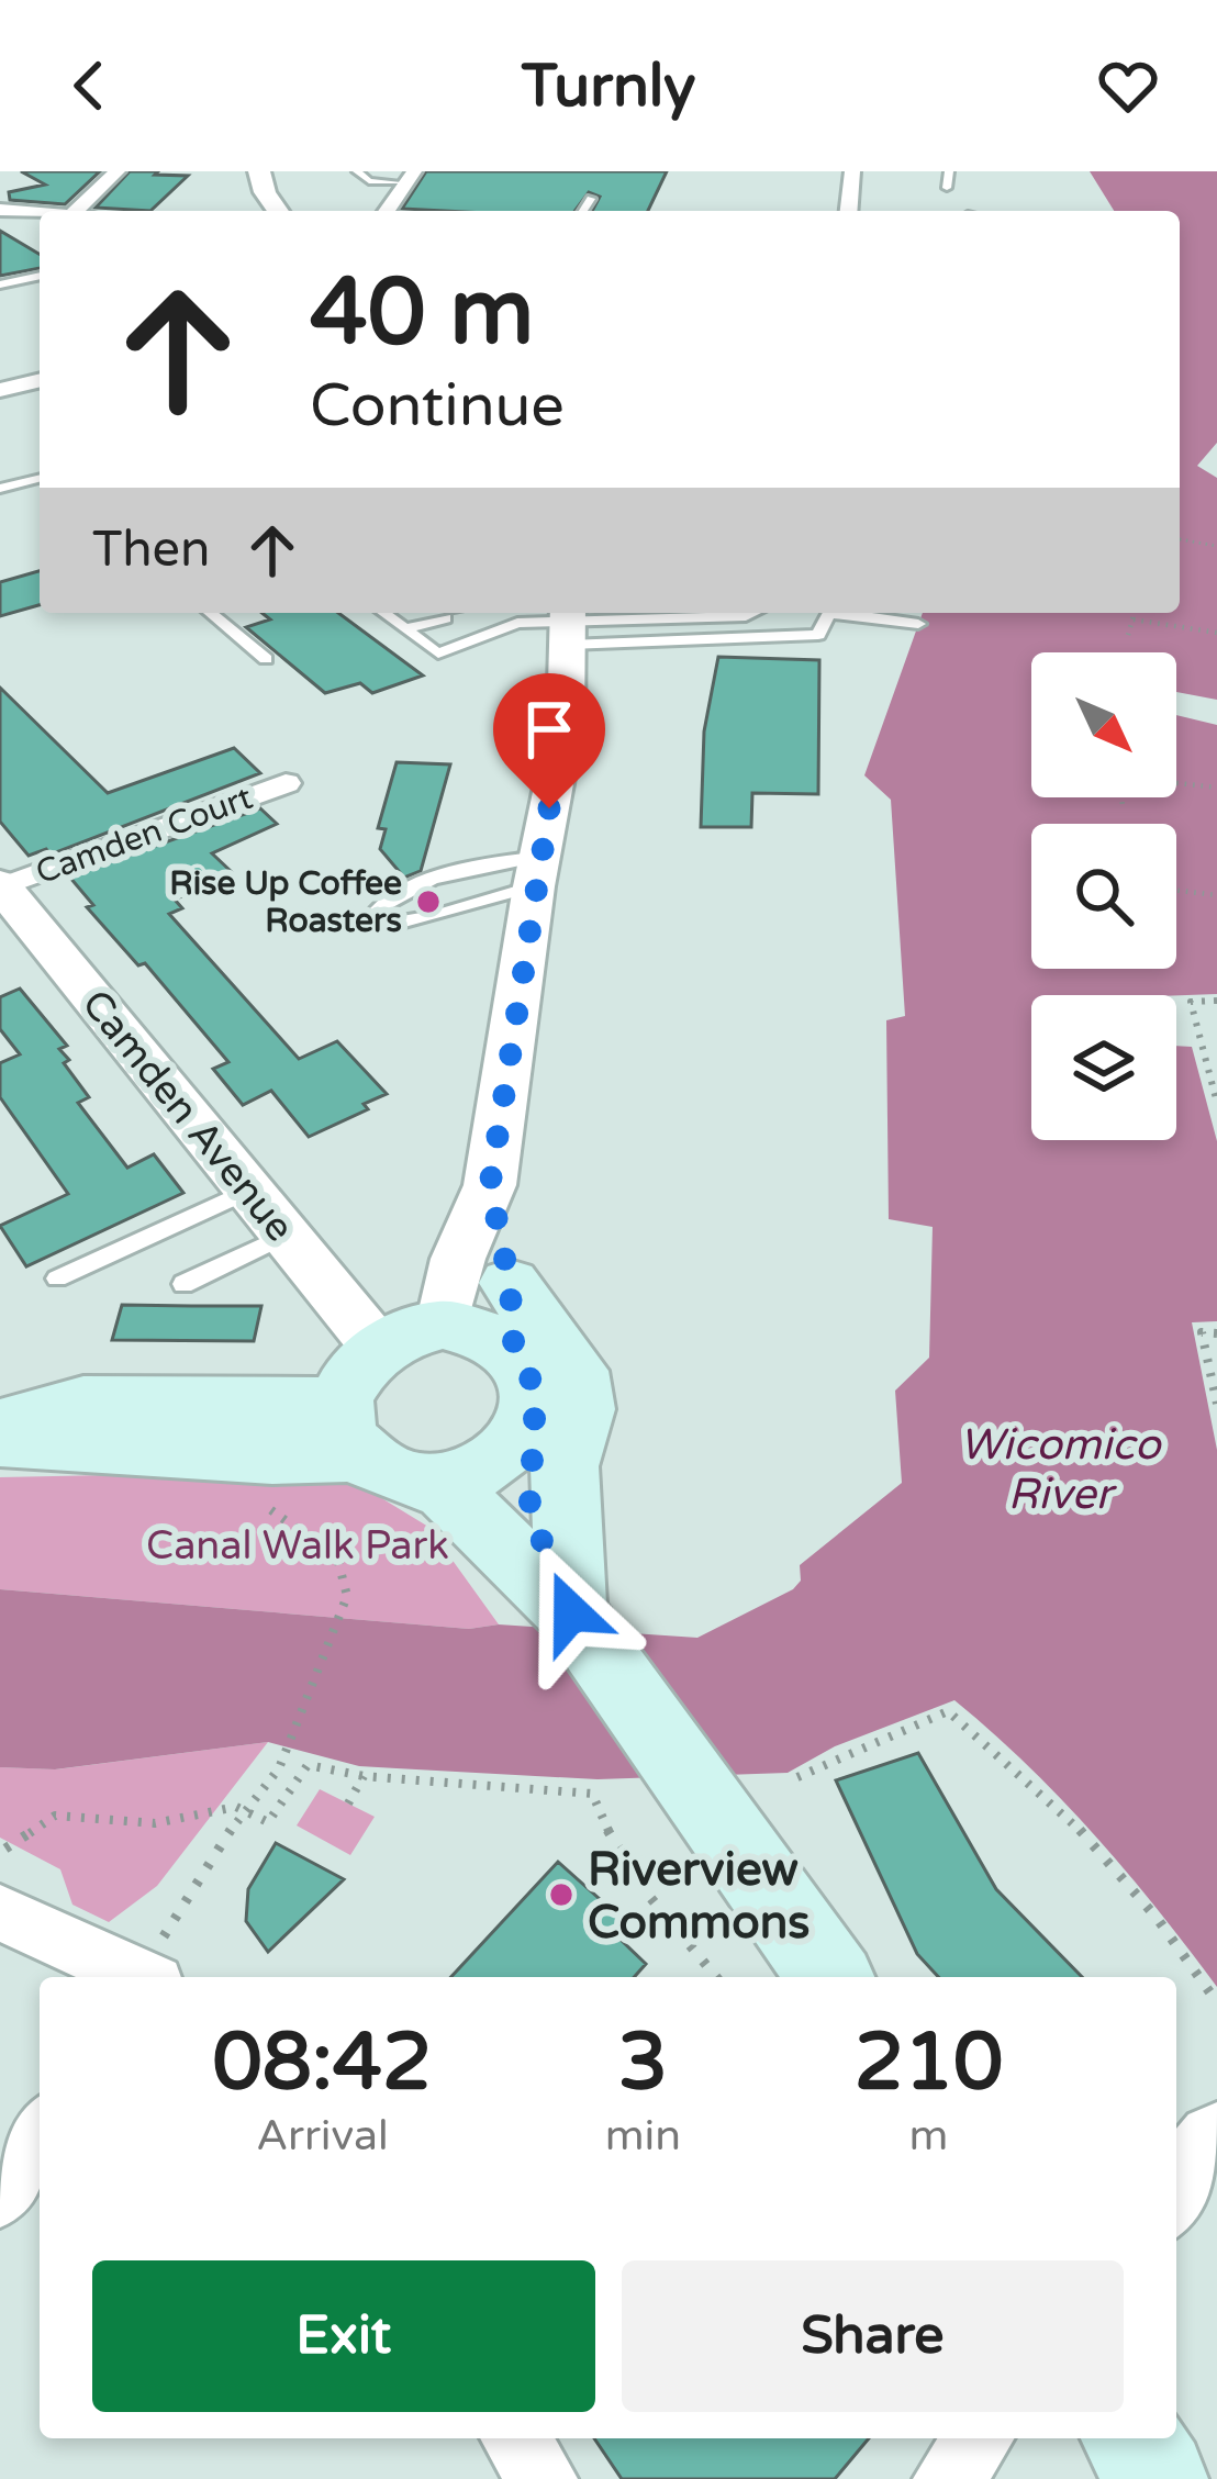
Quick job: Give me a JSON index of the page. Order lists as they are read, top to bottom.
{
  "streets": {
    "street": ["Camden Court", "Camden Avenue"]
  },
  "crossings": [
    ["Camden Court", "Camden Avenue"]
  ],
  "water": ["Wicomico River"],
  "parks": ["Canal Walk Park"],
  "places": ["Rise Up Coffee Roasters", "Riverview Commons"],
  "north": "bottom right",
  "page": {
    "header": "Turnly",
    "turn": ["40 m", "Continue"],
    "then": "Then",
    "eta": [
      "08:42",
      "Arrival",
      "3",
      "min",
      "210",
      "m"
    ],
    "buttons": ["Exit", "Share"]
  }
}
